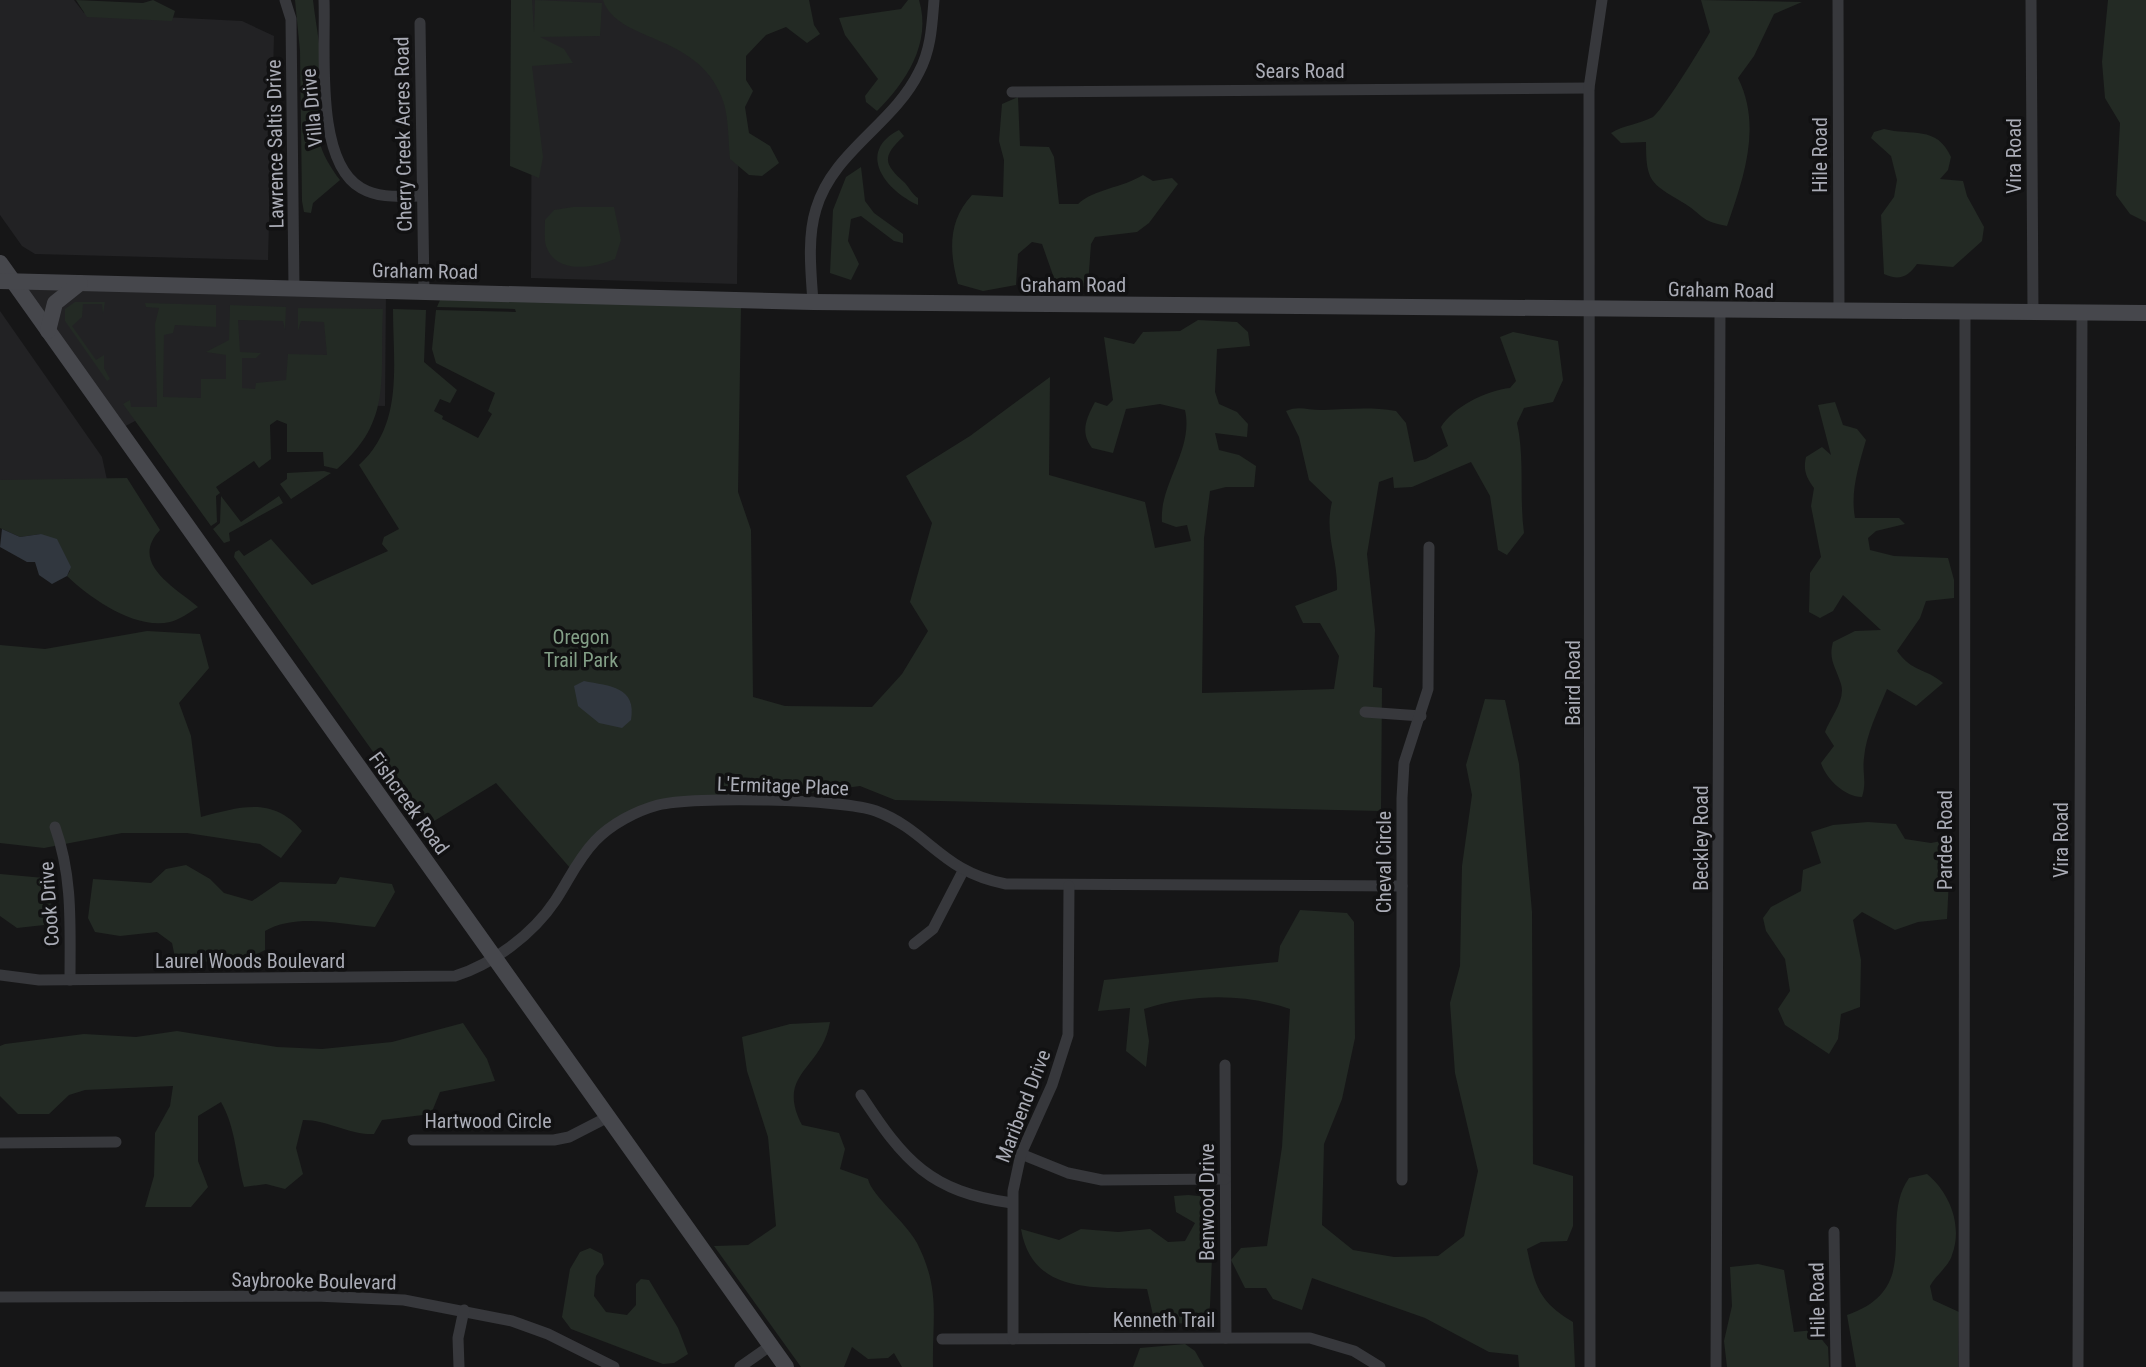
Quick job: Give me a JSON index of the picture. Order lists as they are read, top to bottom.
{
  "streets": {
    "main road": ["Graham Road", "Fishcreek Road"],
    "street": [
      "Sears Road",
      "Villa Drive",
      "Cherry Creek Acres Road",
      "Lawrence Saltis Drive",
      "Hile Road",
      "Vira Road",
      "Baird Road",
      "L'Ermitage Place",
      "Beckley Road",
      "Pardee Road",
      "Cheval Circle",
      "Cook Drive",
      "Laurel Woods Boulevard",
      "Maribend Drive",
      "Hartwood Circle",
      "Benwood Drive",
      "Saybrooke Boulevard",
      "Kenneth Trail"
    ]
  },
  "crossings": [
    ["Sears Road", "Baird Road"],
    ["Villa Drive", "Cherry Creek Acres Road"],
    ["Cherry Creek Acres Road", "Graham Road"],
    ["Lawrence Saltis Drive", "Graham Road"],
    ["Hile Road", "Graham Road"],
    ["Vira Road", "Graham Road"],
    ["Graham Road", "Baird Road"],
    ["Graham Road", "Fishcreek Road"],
    ["Graham Road", "Beckley Road"],
    ["Graham Road", "Pardee Road"],
    ["L'Ermitage Place", "Fishcreek Road"],
    ["L'Ermitage Place", "Cheval Circle"],
    ["L'Ermitage Place", "Laurel Woods Boulevard"],
    ["L'Ermitage Place", "Maribend Drive"],
    ["Fishcreek Road", "Laurel Woods Boulevard"],
    ["Fishcreek Road", "Hartwood Circle"],
    ["Cook Drive", "Laurel Woods Boulevard"],
    ["Maribend Drive", "Kenneth Trail"],
    ["Benwood Drive", "Kenneth Trail"]
  ],
  "parks": ["Oregon Trail Park"]
}
